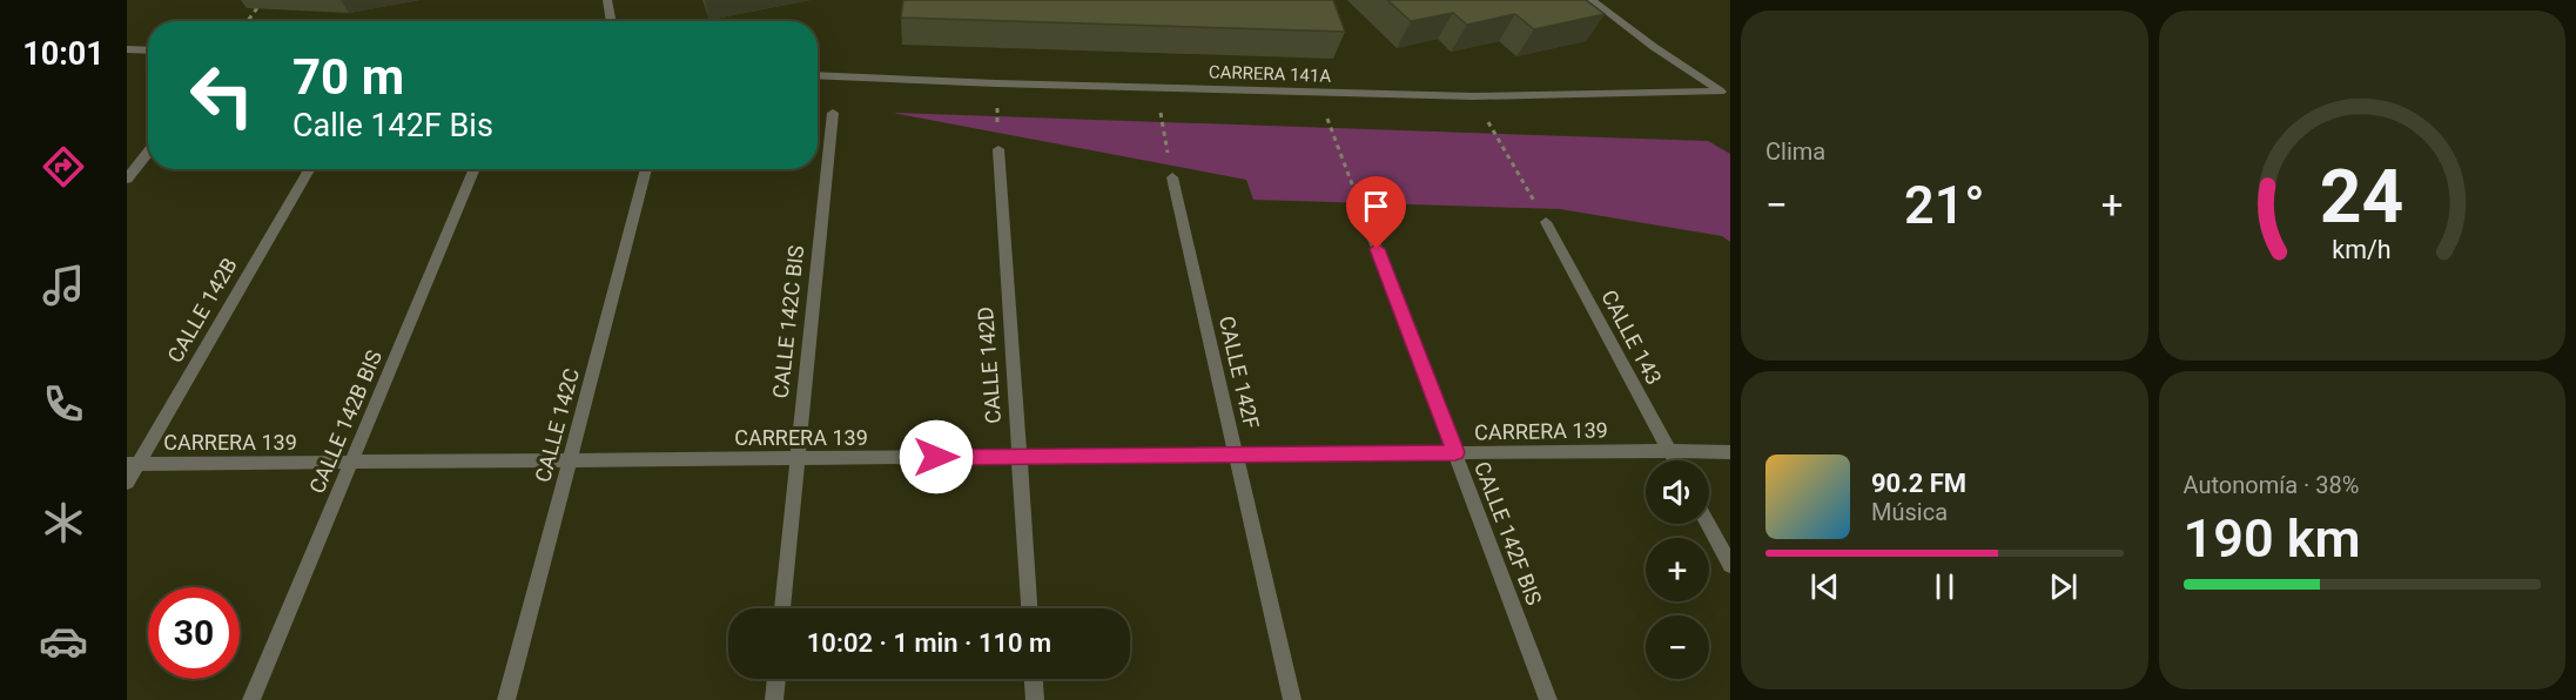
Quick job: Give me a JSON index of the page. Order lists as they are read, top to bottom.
{
  "streets": {
    "street": [
      "CARRERA 141A",
      "CALLE 142B",
      "CALLE 142C BIS",
      "CALLE 143",
      "CALLE 142D",
      "CALLE 142F",
      "CALLE 142B BIS",
      "CALLE 142C",
      "CARRERA 139",
      "CALLE 142F BIS"
    ]
  },
  "crossings": [
    ["CALLE 142B", "CARRERA 139"],
    ["CALLE 142C BIS", "CARRERA 139"],
    ["CALLE 143", "CARRERA 139"],
    ["CALLE 142D", "CARRERA 139"],
    ["CALLE 142F", "CARRERA 139"],
    ["CALLE 142B BIS", "CARRERA 139"],
    ["CALLE 142C", "CARRERA 139"],
    ["CARRERA 139", "CALLE 142F BIS"]
  ],
  "page": {
    "tabs": "10:01",
    "tile": [
      "Clima",
      ["Autonomía · 38%", "190 km"]
    ],
    "turn": ["70 m", "Calle 142F Bis"],
    "heat": ["−", "21°", "+"],
    "song": ["90.2 FM", "Música"],
    "map_buttons": ["+", "−"],
    "limit": "30",
    "trip": "10:02 · 1 min · 110 m",
    "gauge": ["24", "km/h"]
  }
}
